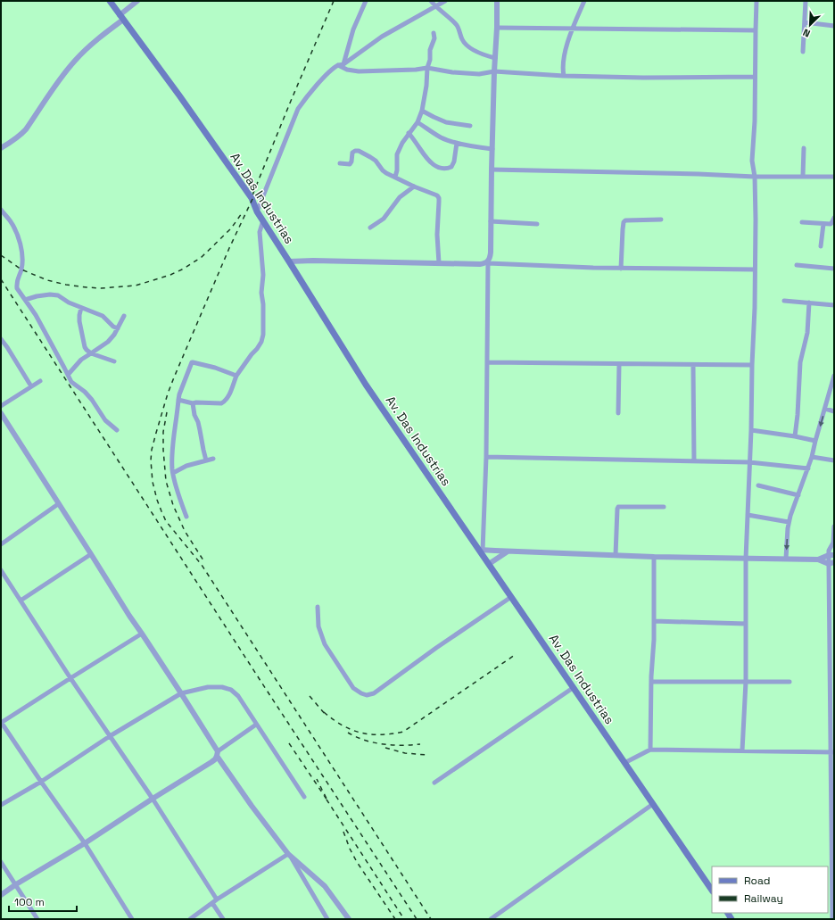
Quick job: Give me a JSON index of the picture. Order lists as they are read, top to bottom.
{
  "streets": {
    "main road": ["Av. Das Industrias"]
  },
  "legend": ["Road", "Railway"],
  "scale_bar": "100 m",
  "north": "bottom left"
}
